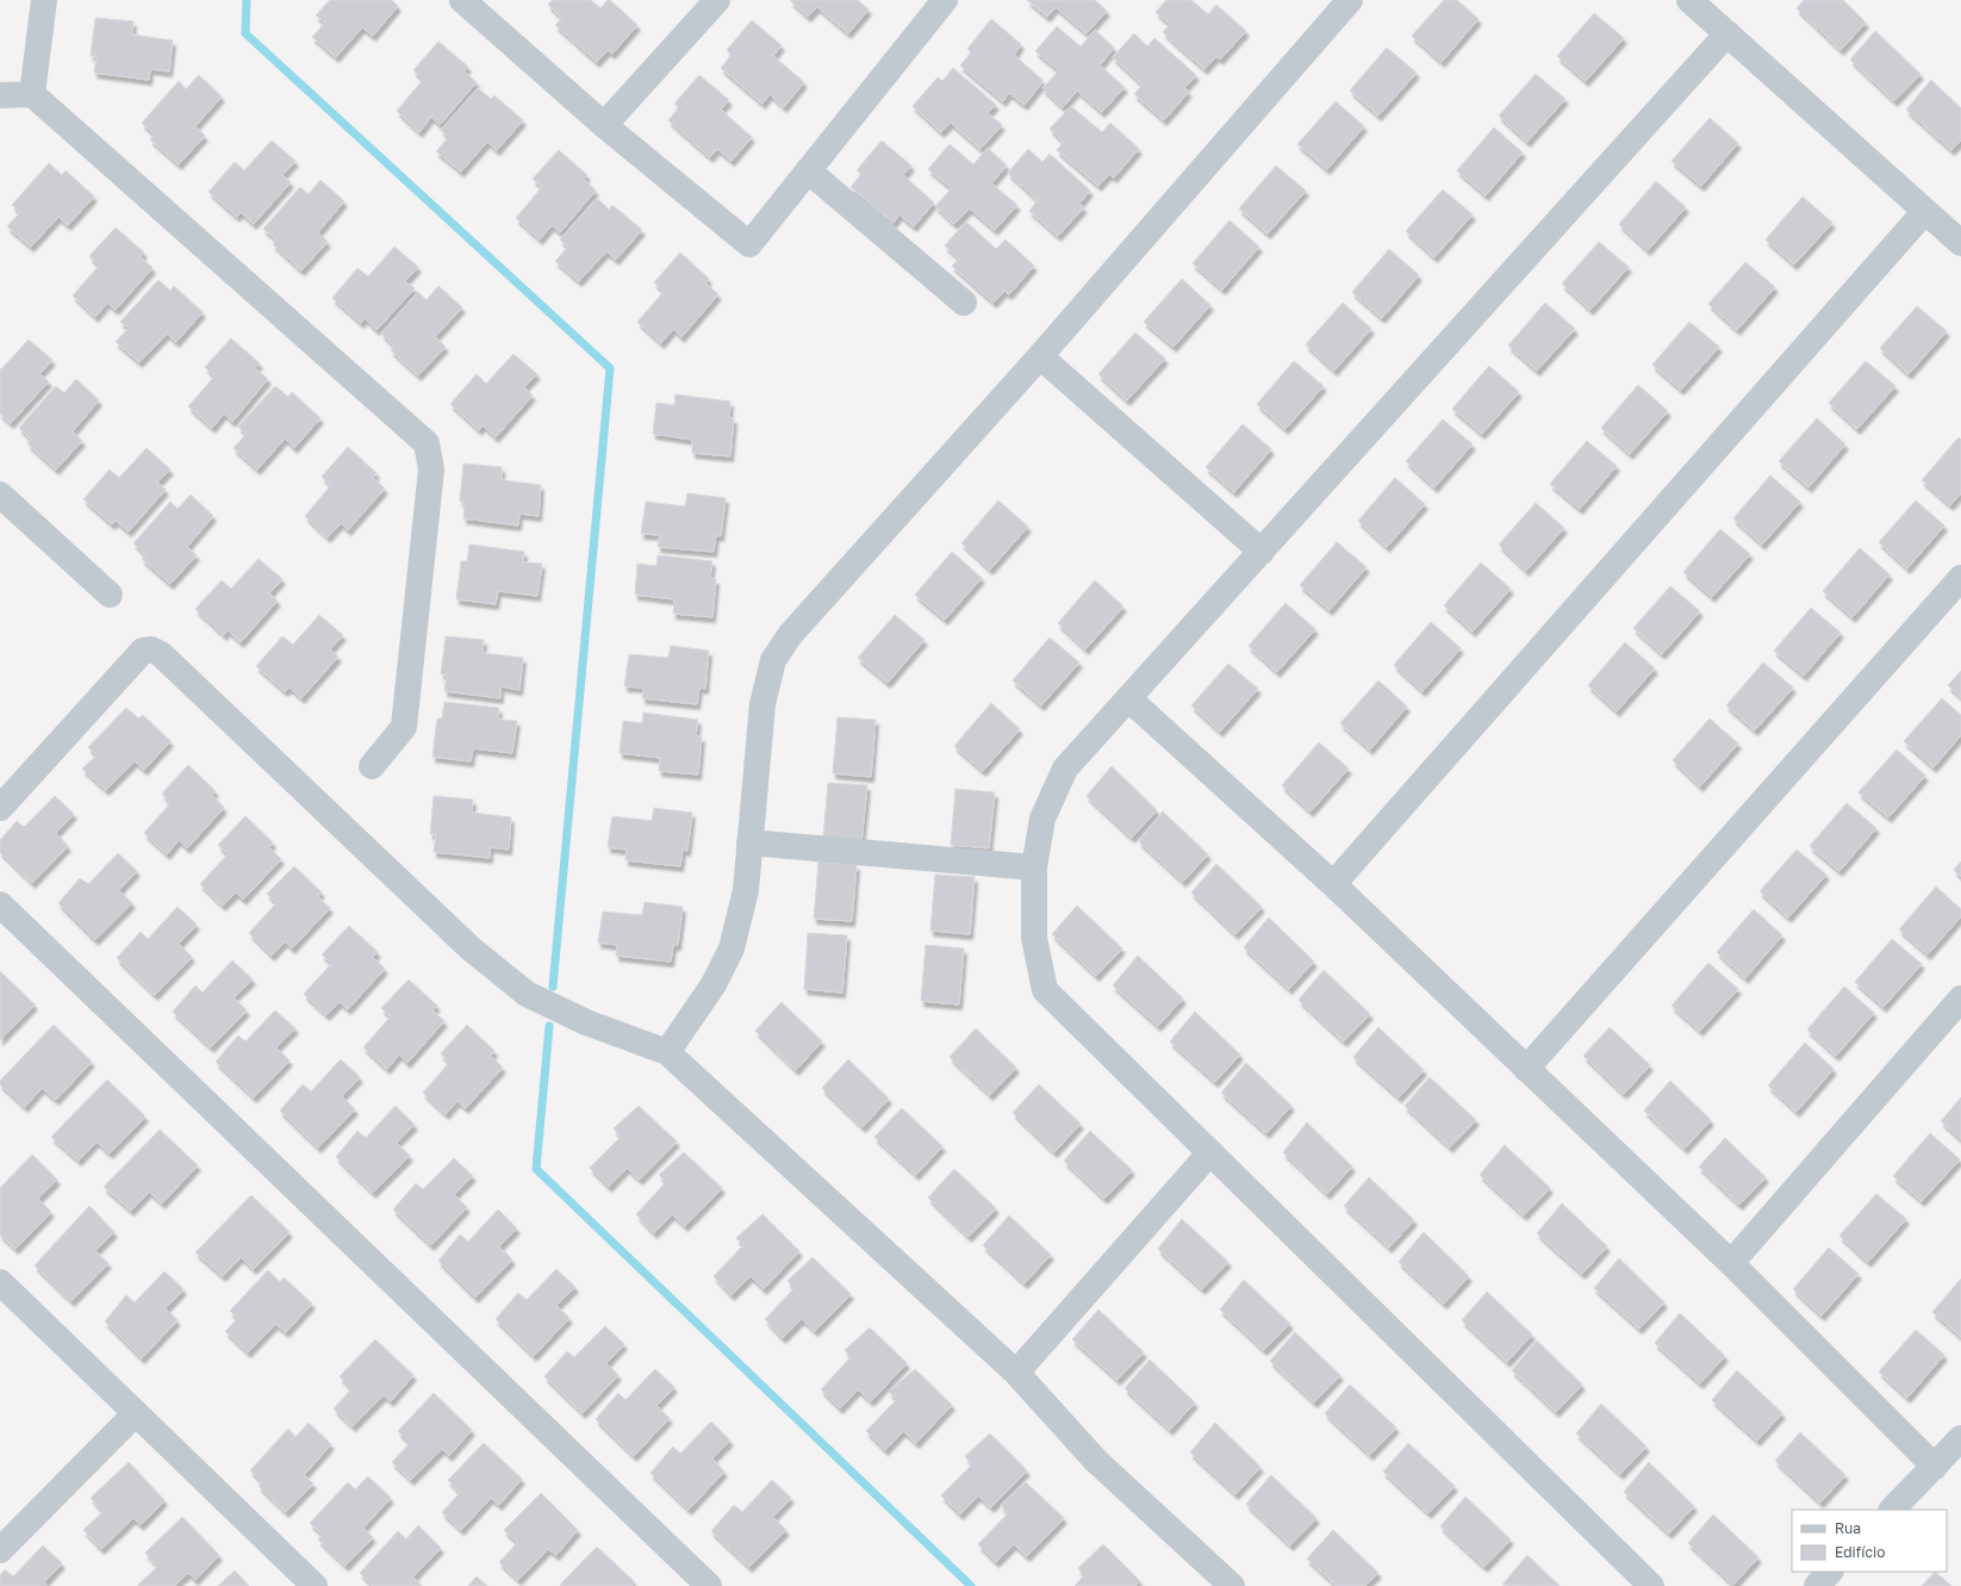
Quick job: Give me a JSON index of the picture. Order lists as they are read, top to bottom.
{
  "legend": ["Rua", "Edifício"]
}
